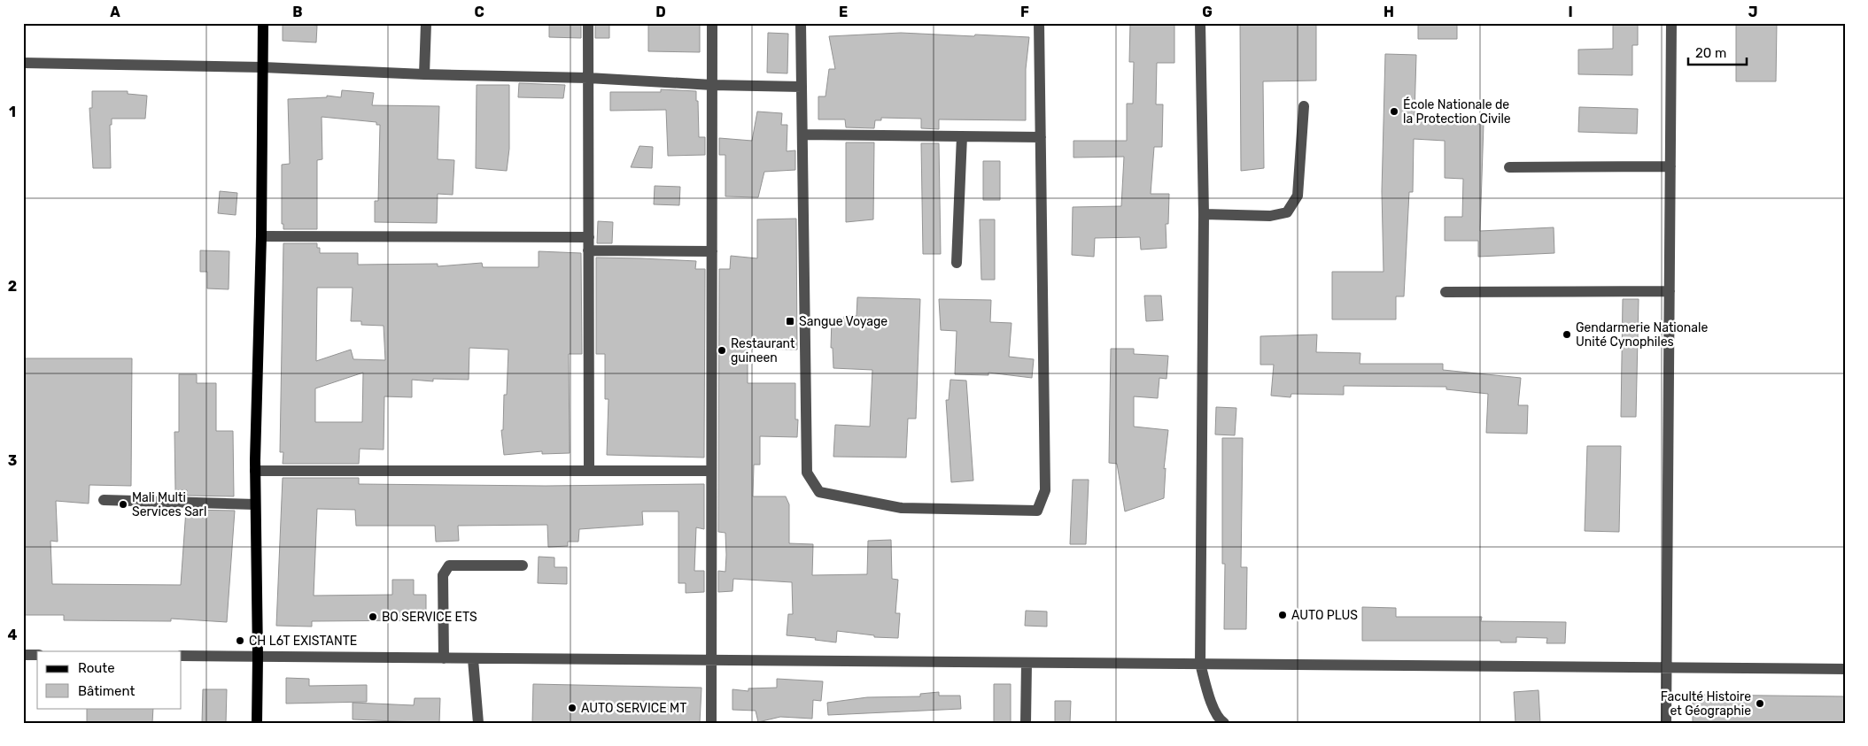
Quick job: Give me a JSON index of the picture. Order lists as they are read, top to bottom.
{
  "places": {
    "other": [
      "École Nationale de la Protection Civile",
      "Gendarmerie Nationale Unité Cynophiles",
      "Restaurant guineen",
      "Mali Multi Services Sarl",
      "AUTO PLUS",
      "BO SERVICE ETS",
      "CH L6T EXISTANTE",
      "Faculté Histoire et Géographie",
      "AUTO SERVICE MT"
    ],
    "transit": ["Sangue Voyage"]
  },
  "legend": ["Route", "Bâtiment"],
  "scale_bar": "20 m",
  "grid": {
    "columns": [
      "A",
      "B",
      "C",
      "D",
      "E",
      "F",
      "G",
      "H",
      "I",
      "J"
    ],
    "rows": [
      "1",
      "2",
      "3",
      "4"
    ]
  }
}
